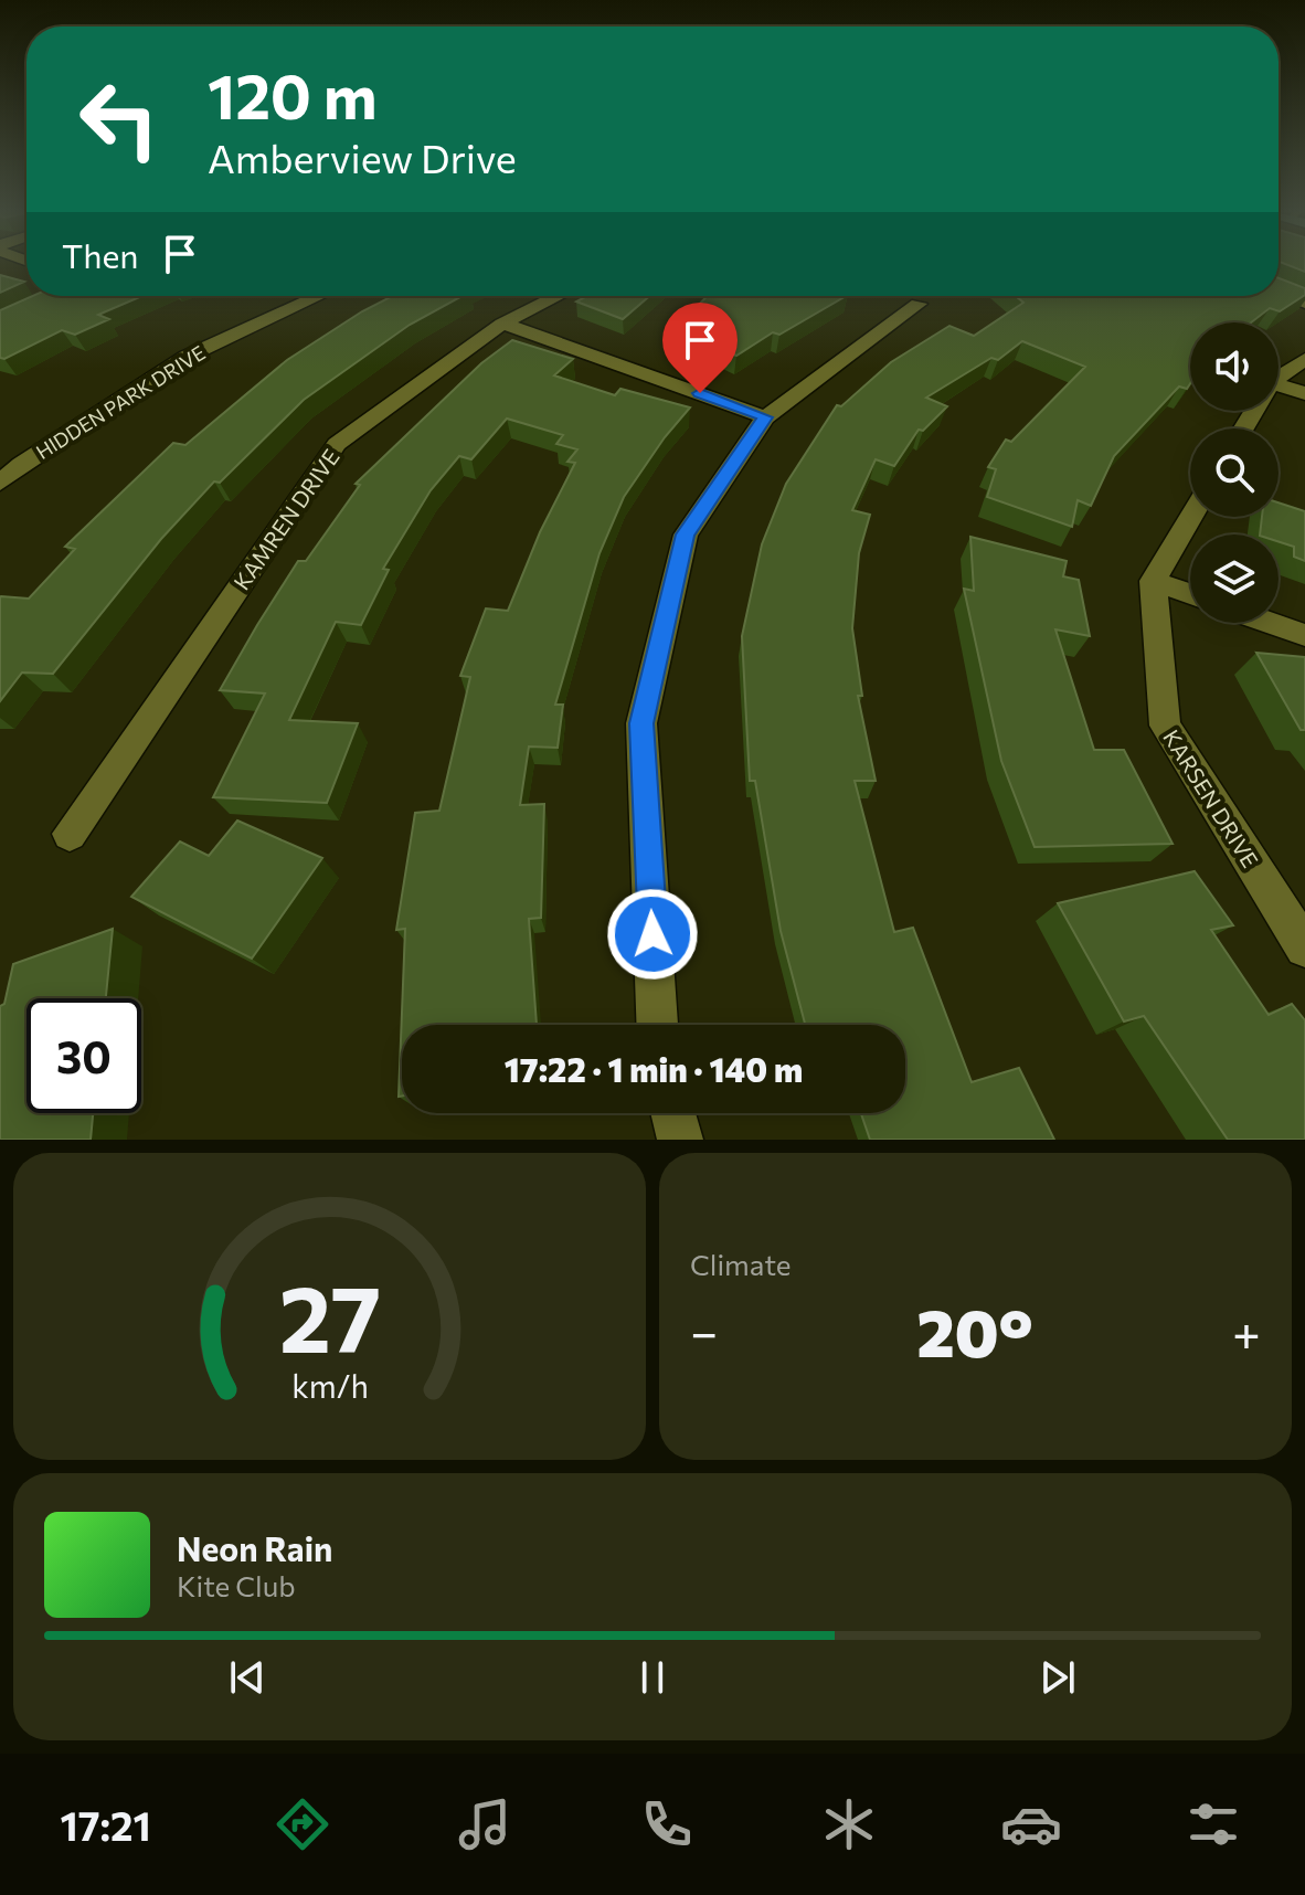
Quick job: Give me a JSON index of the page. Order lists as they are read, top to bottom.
{
  "streets": {
    "street": ["HIDDEN PARK DRIVE", "KAMREN DRIVE", "KARSEN DRIVE"]
  },
  "page": {
    "turn": ["120 m", "Amberview Drive"],
    "then": "Then",
    "limit": "30",
    "trip": "17:22 · 1 min · 140 m",
    "tile": "Climate",
    "heat": ["−", "20°", "+"],
    "song": ["Neon Rain", "Kite Club"],
    "tabs": "17:21",
    "gauge": ["27", "km/h"]
  }
}
